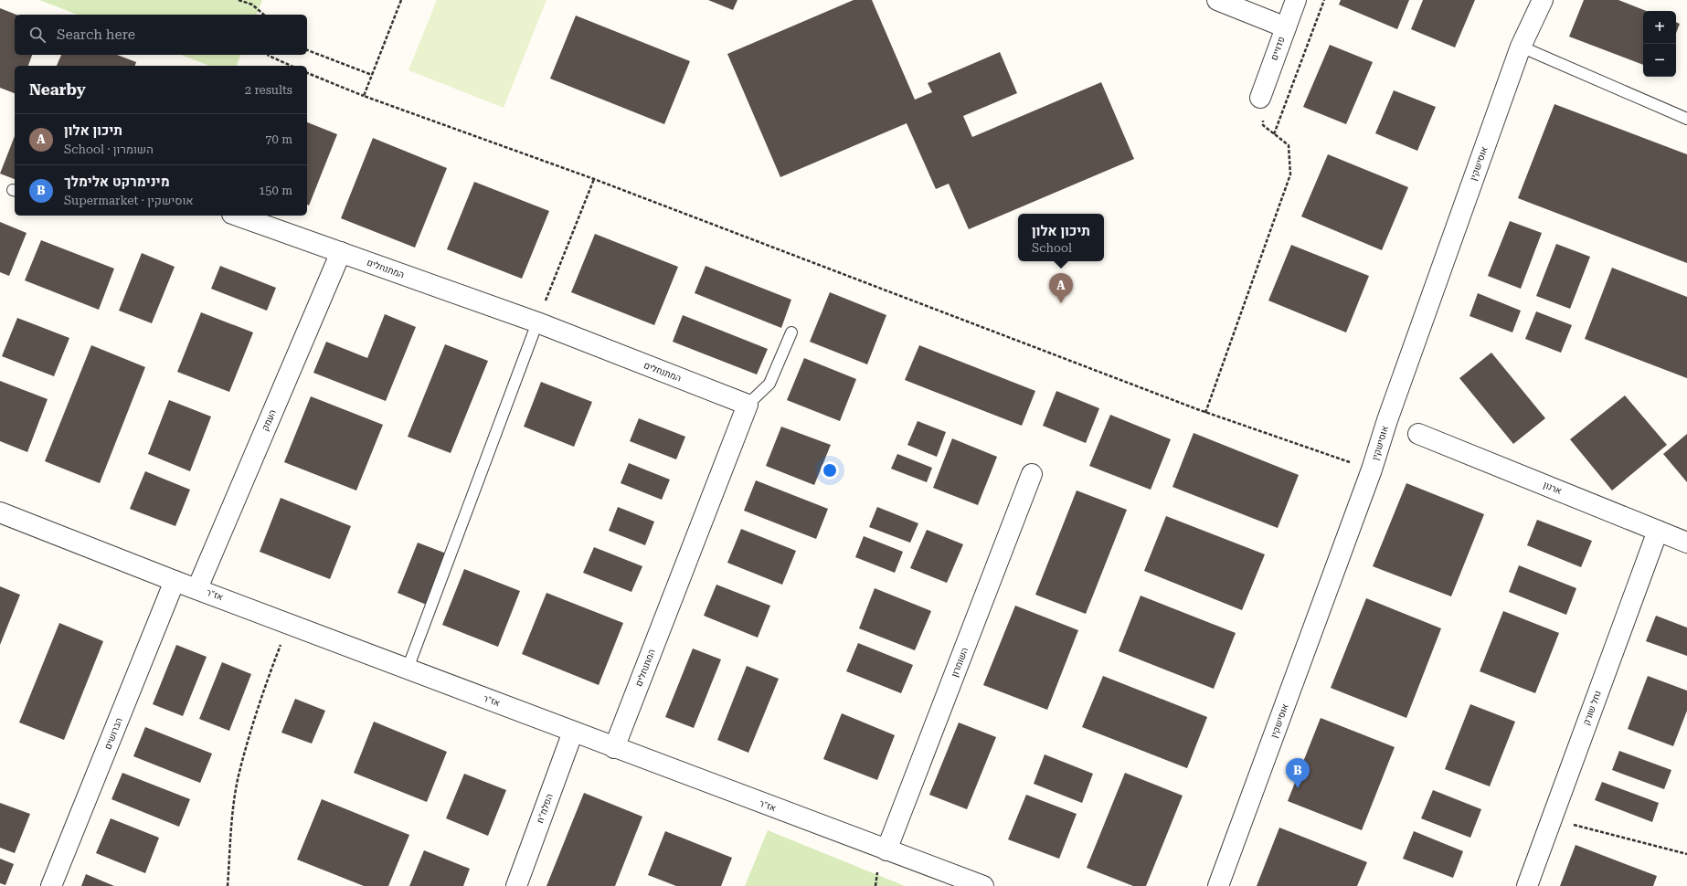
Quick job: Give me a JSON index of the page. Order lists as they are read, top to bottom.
{
  "streets": {
    "street": [
      "פדויים",
      "אוסישקין",
      "המתנחלים",
      "העמק",
      "ארנון",
      "אז\"ר",
      "השומרון",
      "נחל שורק",
      "הברושים",
      "הפלמ\"ח"
    ]
  },
  "crossings": [
    ["המתנחלים", "העמק"],
    ["המתנחלים", "אז\"ר"],
    ["העמק", "אז\"ר"],
    ["ארנון", "נחל שורק"],
    ["אז\"ר", "השומרון"],
    ["אז\"ר", "הברושים"],
    ["אז\"ר", "הפלמ\"ח"]
  ],
  "page": {
    "map_buttons": ["+", "−"],
    "search": "Search here",
    "heading": ["Nearby", "2 results"],
    "list": [
      {
        "mark": "A",
        "name": "תיכון אלון",
        "note": "School · השומרון",
        "value": "70 m"
      },
      {
        "mark": "B",
        "name": "מינימרקט אלימלך",
        "note": "Supermarket · אוסישקין",
        "value": "150 m"
      }
    ],
    "popup": ["תיכון אלון", "School"],
    "pins": ["A", "B"]
  }
}
